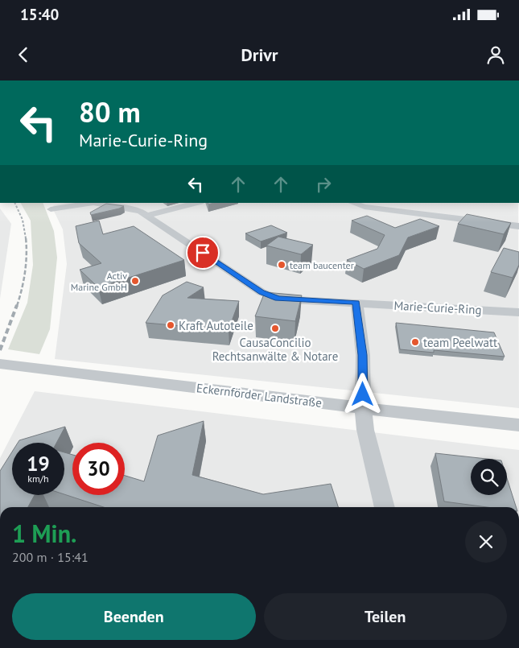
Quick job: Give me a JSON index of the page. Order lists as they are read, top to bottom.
{
  "streets": {
    "street": ["Marie-Curie-Ring", "Eckernförder Landstraße"]
  },
  "places": [
    "team baucenter",
    "Activ Marine GmbH",
    "Kraft Autoteile",
    "CausaConcilio Rechtsanwälte & Notare",
    "team Peelwatt"
  ],
  "page": {
    "status": "15:40",
    "header": "Drivr",
    "turn": ["80 m", "Marie-Curie-Ring"],
    "speed": "19 km/h",
    "limit": "30",
    "heading": ["1 Min.", "200 m · 15:41"],
    "buttons": ["Beenden", "Teilen"]
  }
}
